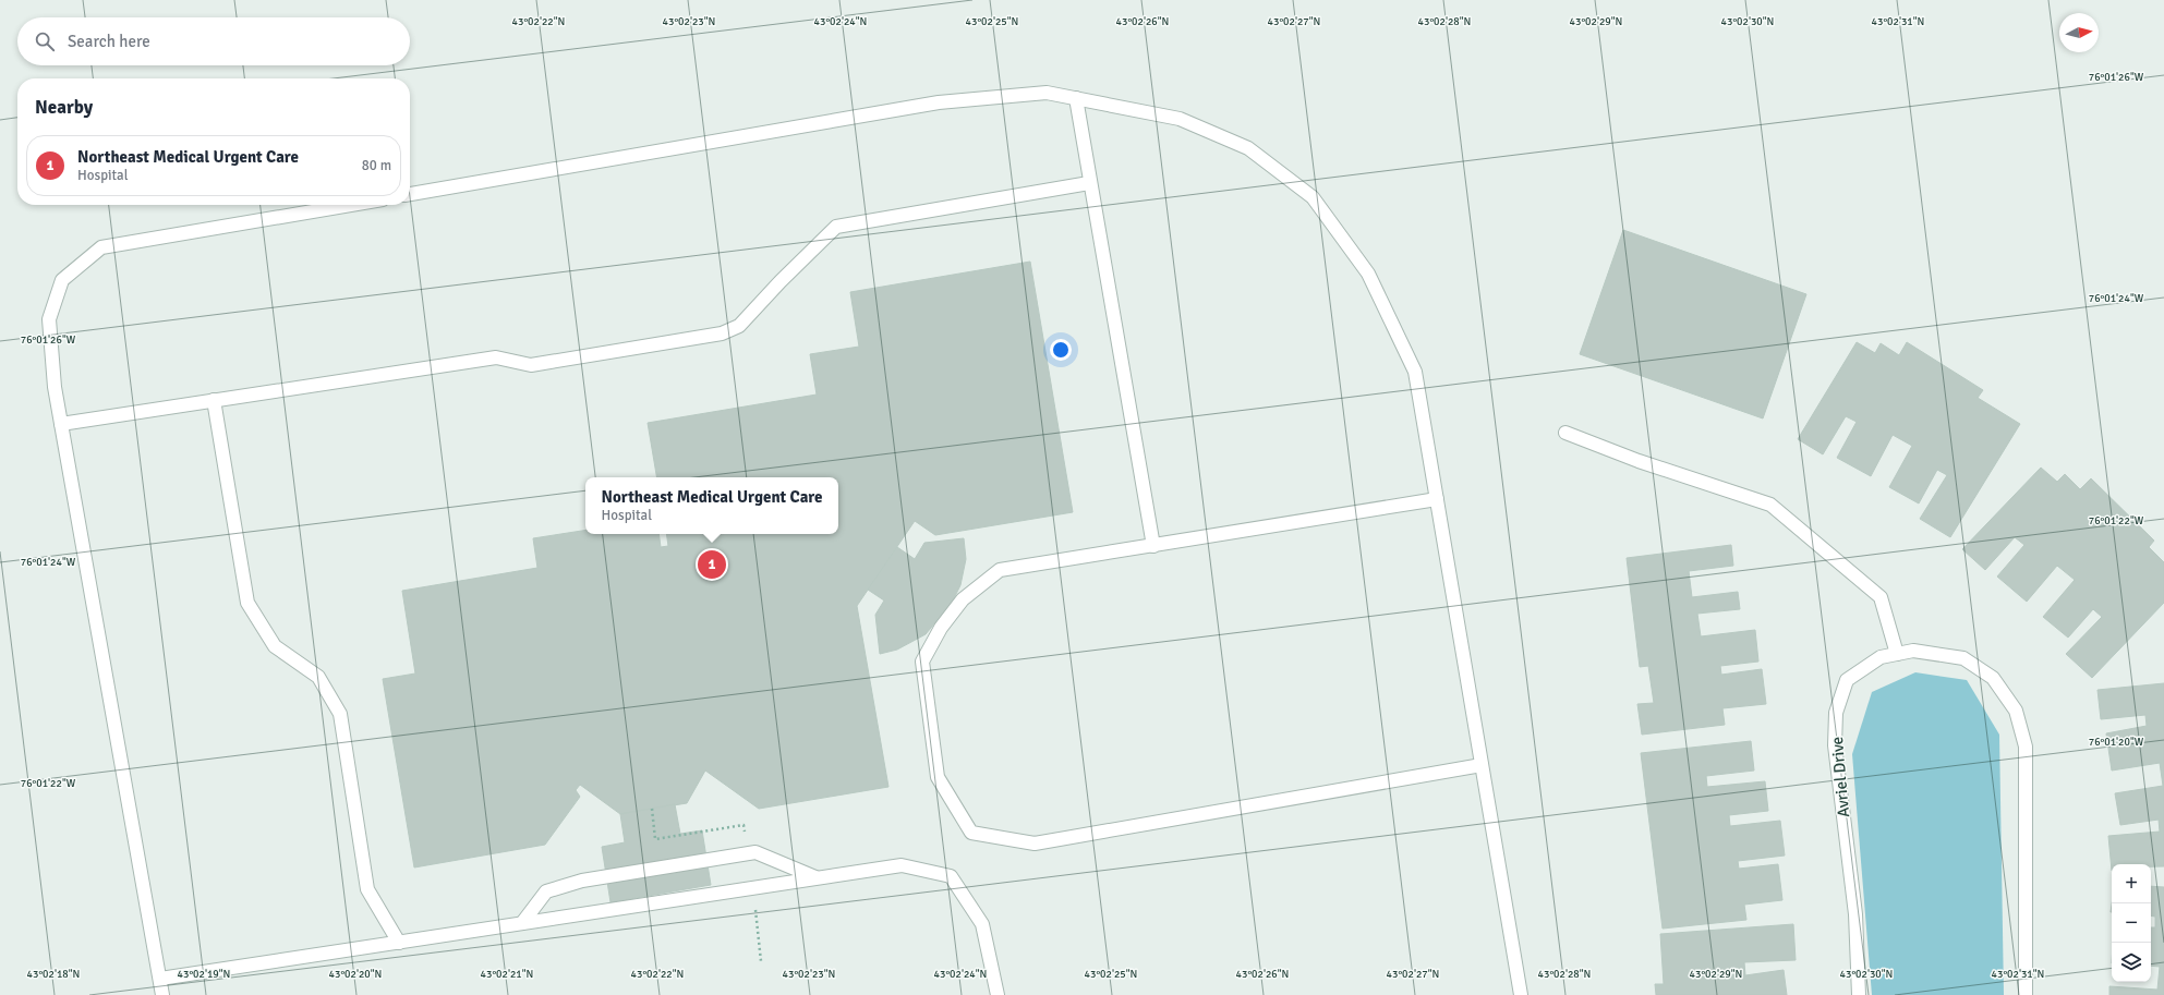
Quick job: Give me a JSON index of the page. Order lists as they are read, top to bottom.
{
  "streets": {
    "street": ["Avriel Drive"]
  },
  "north": "right",
  "page": {
    "search": "Search here",
    "heading": "Nearby",
    "list": [
      {
        "mark": "1",
        "name": "Northeast Medical Urgent Care",
        "note": "Hospital",
        "value": "80 m"
      }
    ],
    "popup": ["Northeast Medical Urgent Care", "Hospital"],
    "pins": "1",
    "map_buttons": ["+", "−"]
  },
  "coordinates": [
    "43°02'22\"N",
    "43°02'23\"N",
    "43°02'24\"N",
    "43°02'25\"N",
    "43°02'26\"N",
    "43°02'27\"N",
    "43°02'28\"N",
    "43°02'29\"N",
    "43°02'30\"N",
    "43°02'31\"N",
    "76°01'26\"W",
    "76°01'24\"W",
    "76°01'22\"W",
    "76°01'20\"W",
    "43°02'18\"N",
    "43°02'19\"N",
    "43°02'20\"N",
    "43°02'21\"N"
  ]
}
